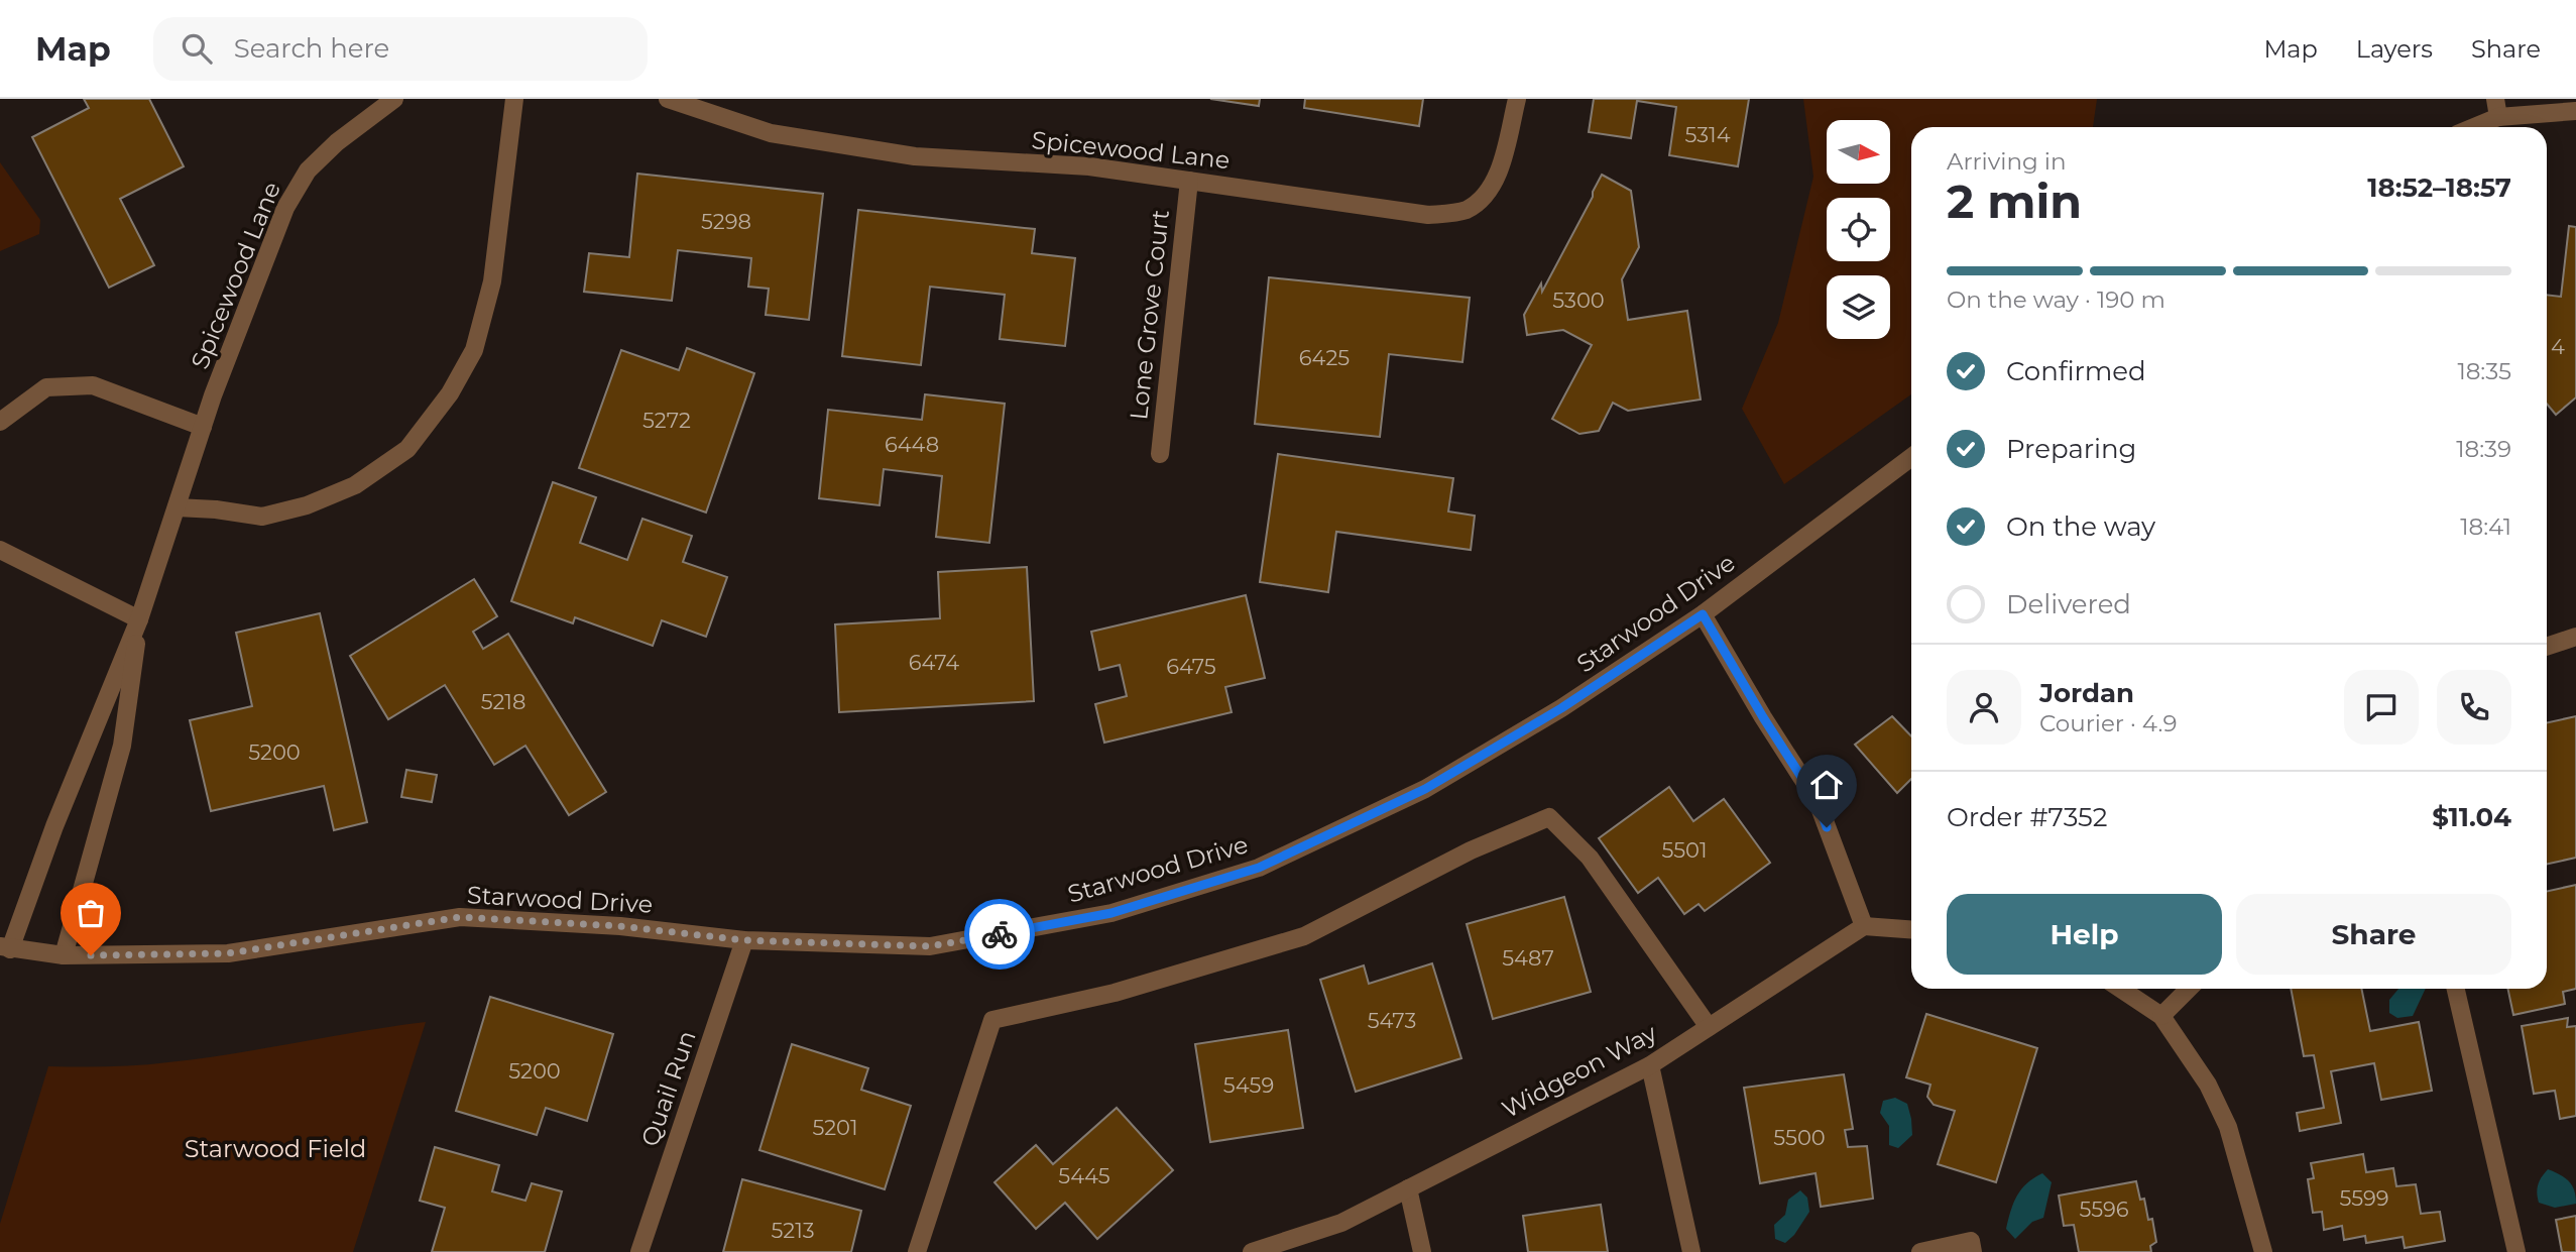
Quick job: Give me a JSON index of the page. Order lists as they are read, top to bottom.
{
  "streets": {
    "street": [
      "Spicewood Lane",
      "Lone Grove Court",
      "Starwood Drive",
      "Widgeon Way",
      "Quail Run"
    ]
  },
  "crossings": [
    ["Spicewood Lane", "Lone Grove Court"],
    ["Spicewood Lane", "Starwood Drive"],
    ["Starwood Drive", "Quail Run"]
  ],
  "parks": ["Starwood Field"],
  "house_numbers": [
    "5314",
    "5298",
    "5300",
    "4",
    "6425",
    "5272",
    "6448",
    "6474",
    "6475",
    "5218",
    "5200",
    "5501",
    "5487",
    "5473",
    "5200",
    "5459",
    "5201",
    "5500",
    "5445",
    "5599",
    "5596",
    "5213"
  ],
  "north": "right",
  "page": {
    "header": "Map",
    "search": "Search here",
    "nav": ["Map", "Layers", "Share"],
    "heading": ["2 min", "Arriving in", "18:52–18:57"],
    "panel": [
      "Jordan",
      "Courier · 4.9",
      "Order #7352",
      "$11.04"
    ],
    "bar": "On the way · 190 m",
    "list": [
      ["Confirmed", "18:35"],
      ["Preparing", "18:39"],
      ["On the way", "18:41"],
      "Delivered"
    ],
    "buttons": ["Help", "Share"]
  }
}
